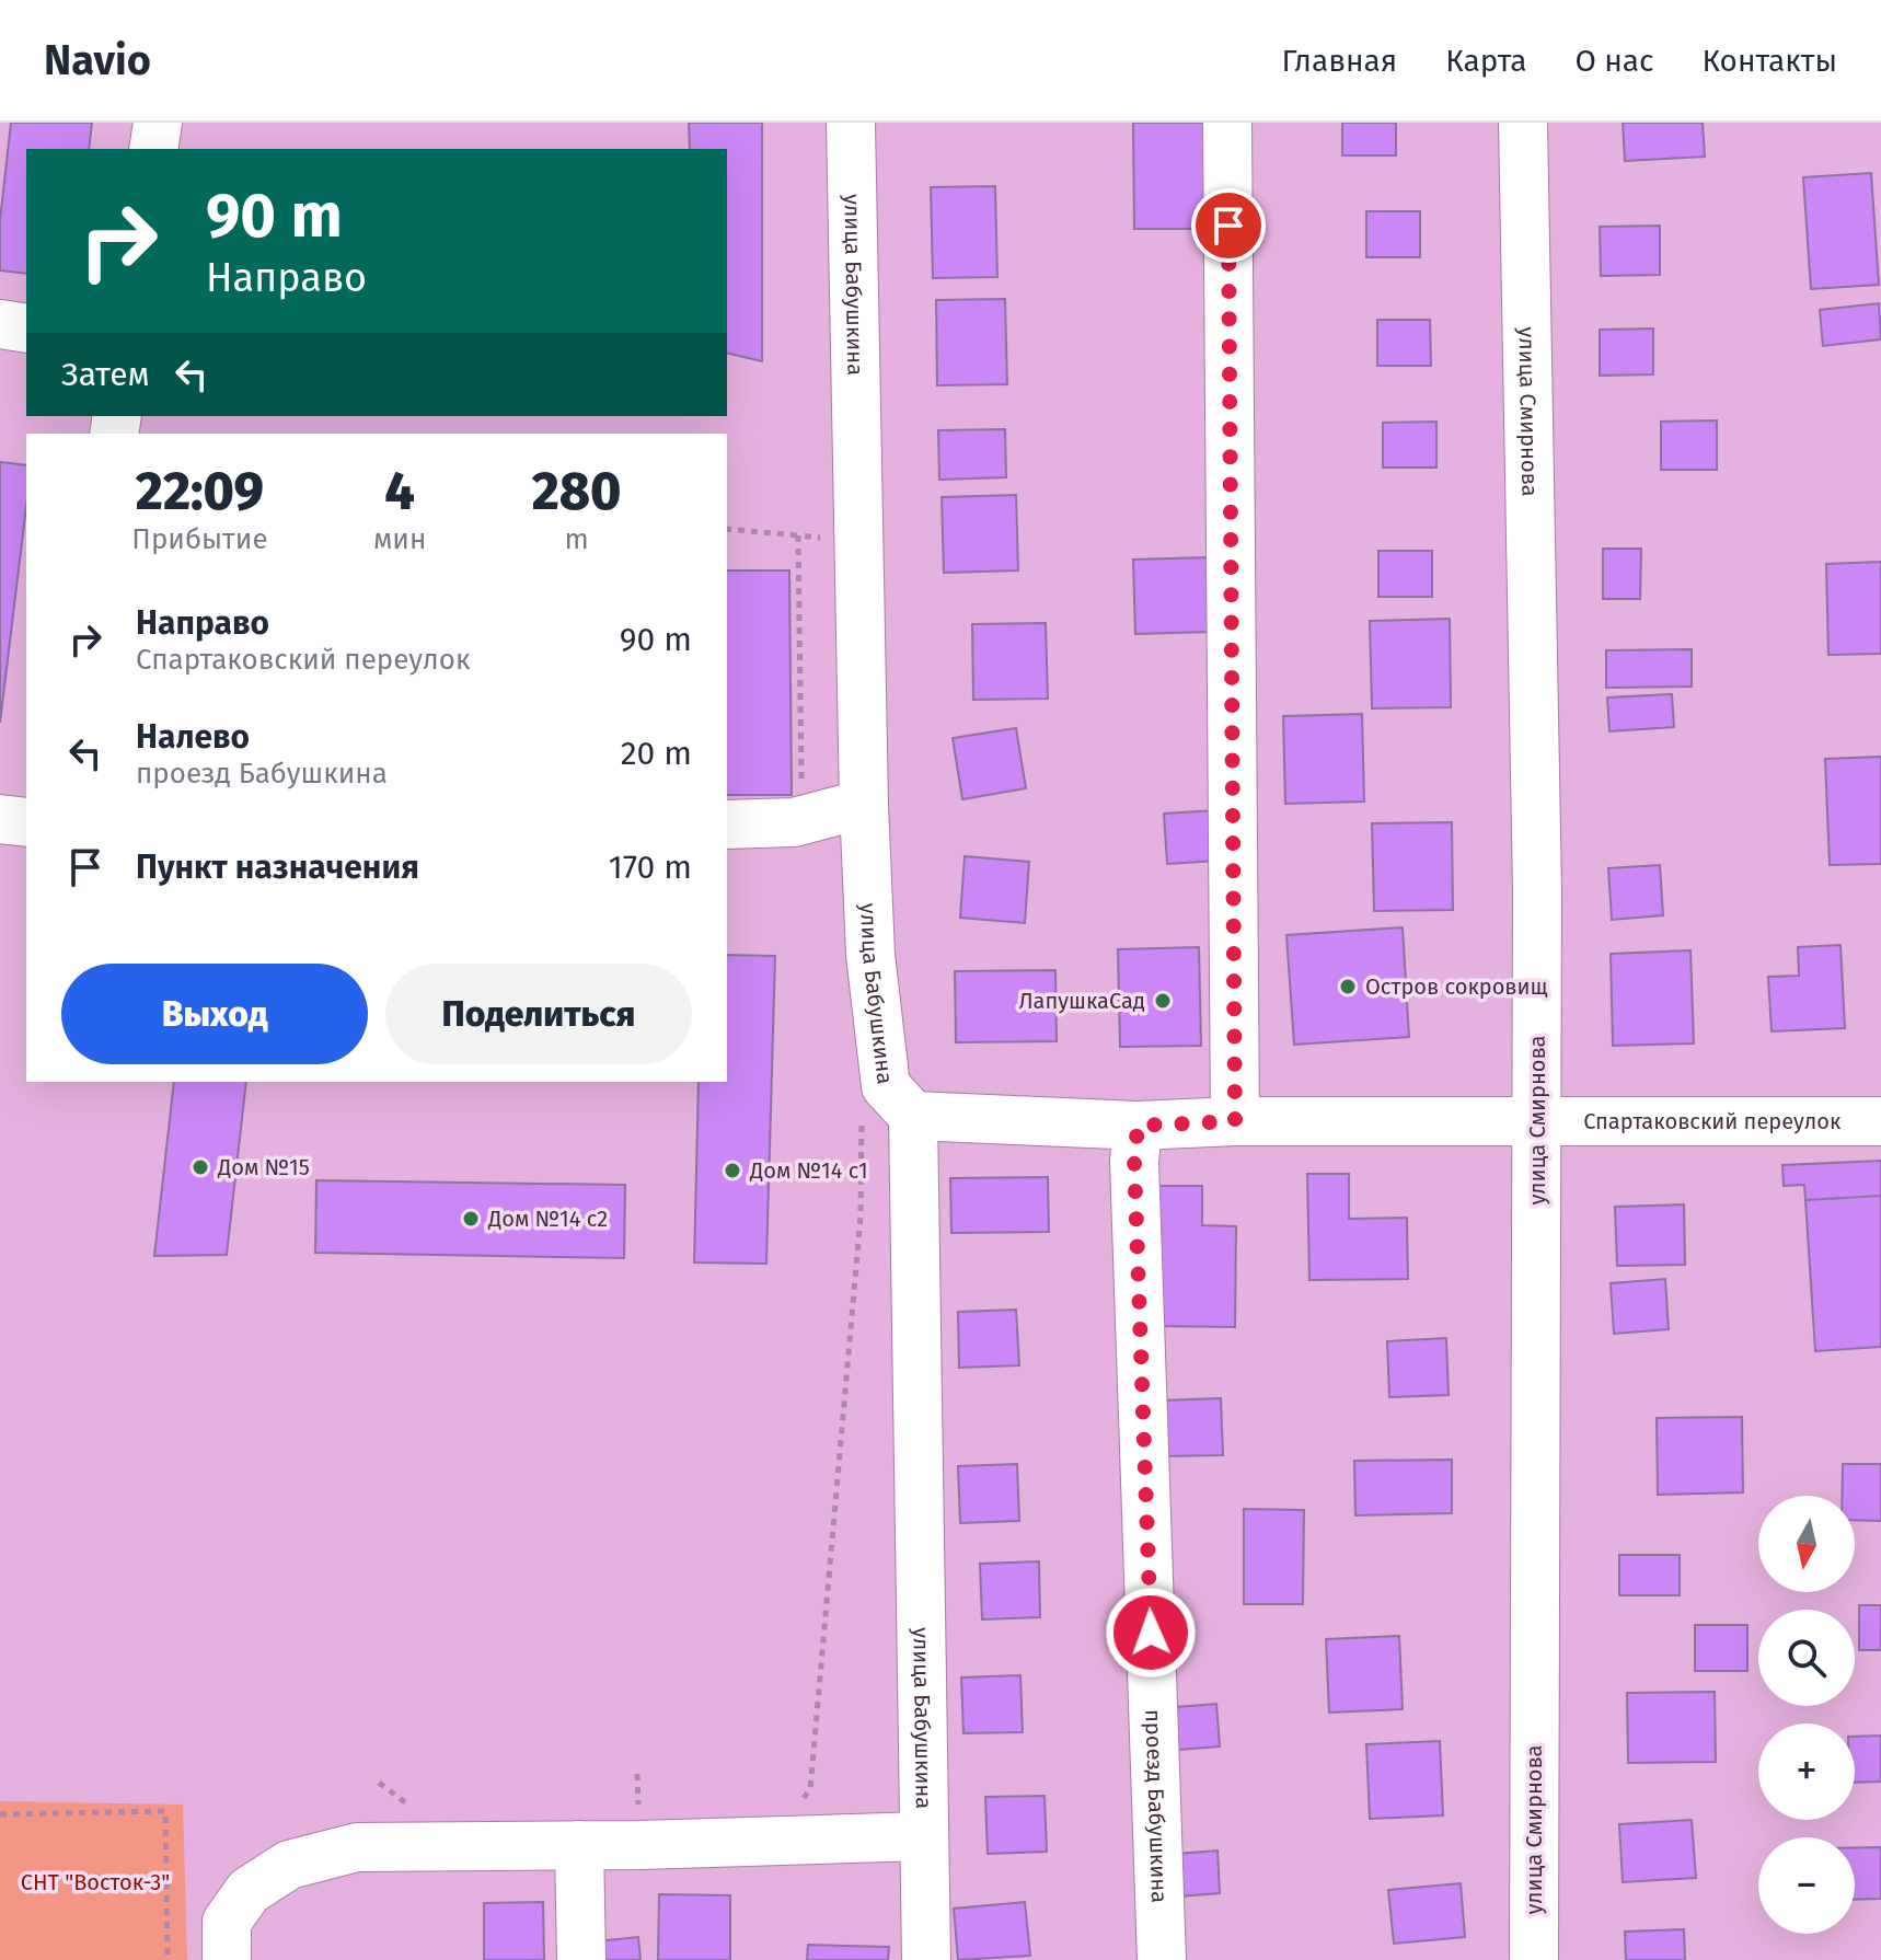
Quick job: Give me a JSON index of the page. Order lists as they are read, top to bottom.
{
  "streets": {
    "street": [
      "улица Бабушкина",
      "улица Смирнова",
      "Спартаковский переулок",
      "проезд Бабушкина"
    ]
  },
  "crossings": [
    ["улица Бабушкина", "Спартаковский переулок"],
    ["улица Смирнова", "Спартаковский переулок"],
    ["Спартаковский переулок", "проезд Бабушкина"]
  ],
  "parks": ["СНТ \"Восток-3\""],
  "places": [
    "Остров сокровищ",
    "ЛапушкаСад",
    "Дом №15",
    "Дом №14 с1",
    "Дом №14 с2"
  ],
  "north": "bottom",
  "page": {
    "header": "Navio",
    "nav": [
      "Главная",
      "Карта",
      "О нас",
      "Контакты"
    ],
    "turn": ["90 m", "Направо"],
    "then": "Затем",
    "eta": [
      "22:09",
      "Прибытие",
      "4",
      "мин",
      "280",
      "m"
    ],
    "list": [
      {
        "name": "Направо",
        "note": "Спартаковский переулок",
        "value": "90 m"
      },
      {
        "name": "Налево",
        "note": "проезд Бабушкина",
        "value": "20 m"
      },
      {
        "name": "Пункт назначения",
        "value": "170 m"
      }
    ],
    "buttons": ["Выход", "Поделиться"],
    "map_buttons": ["+", "−"]
  }
}
